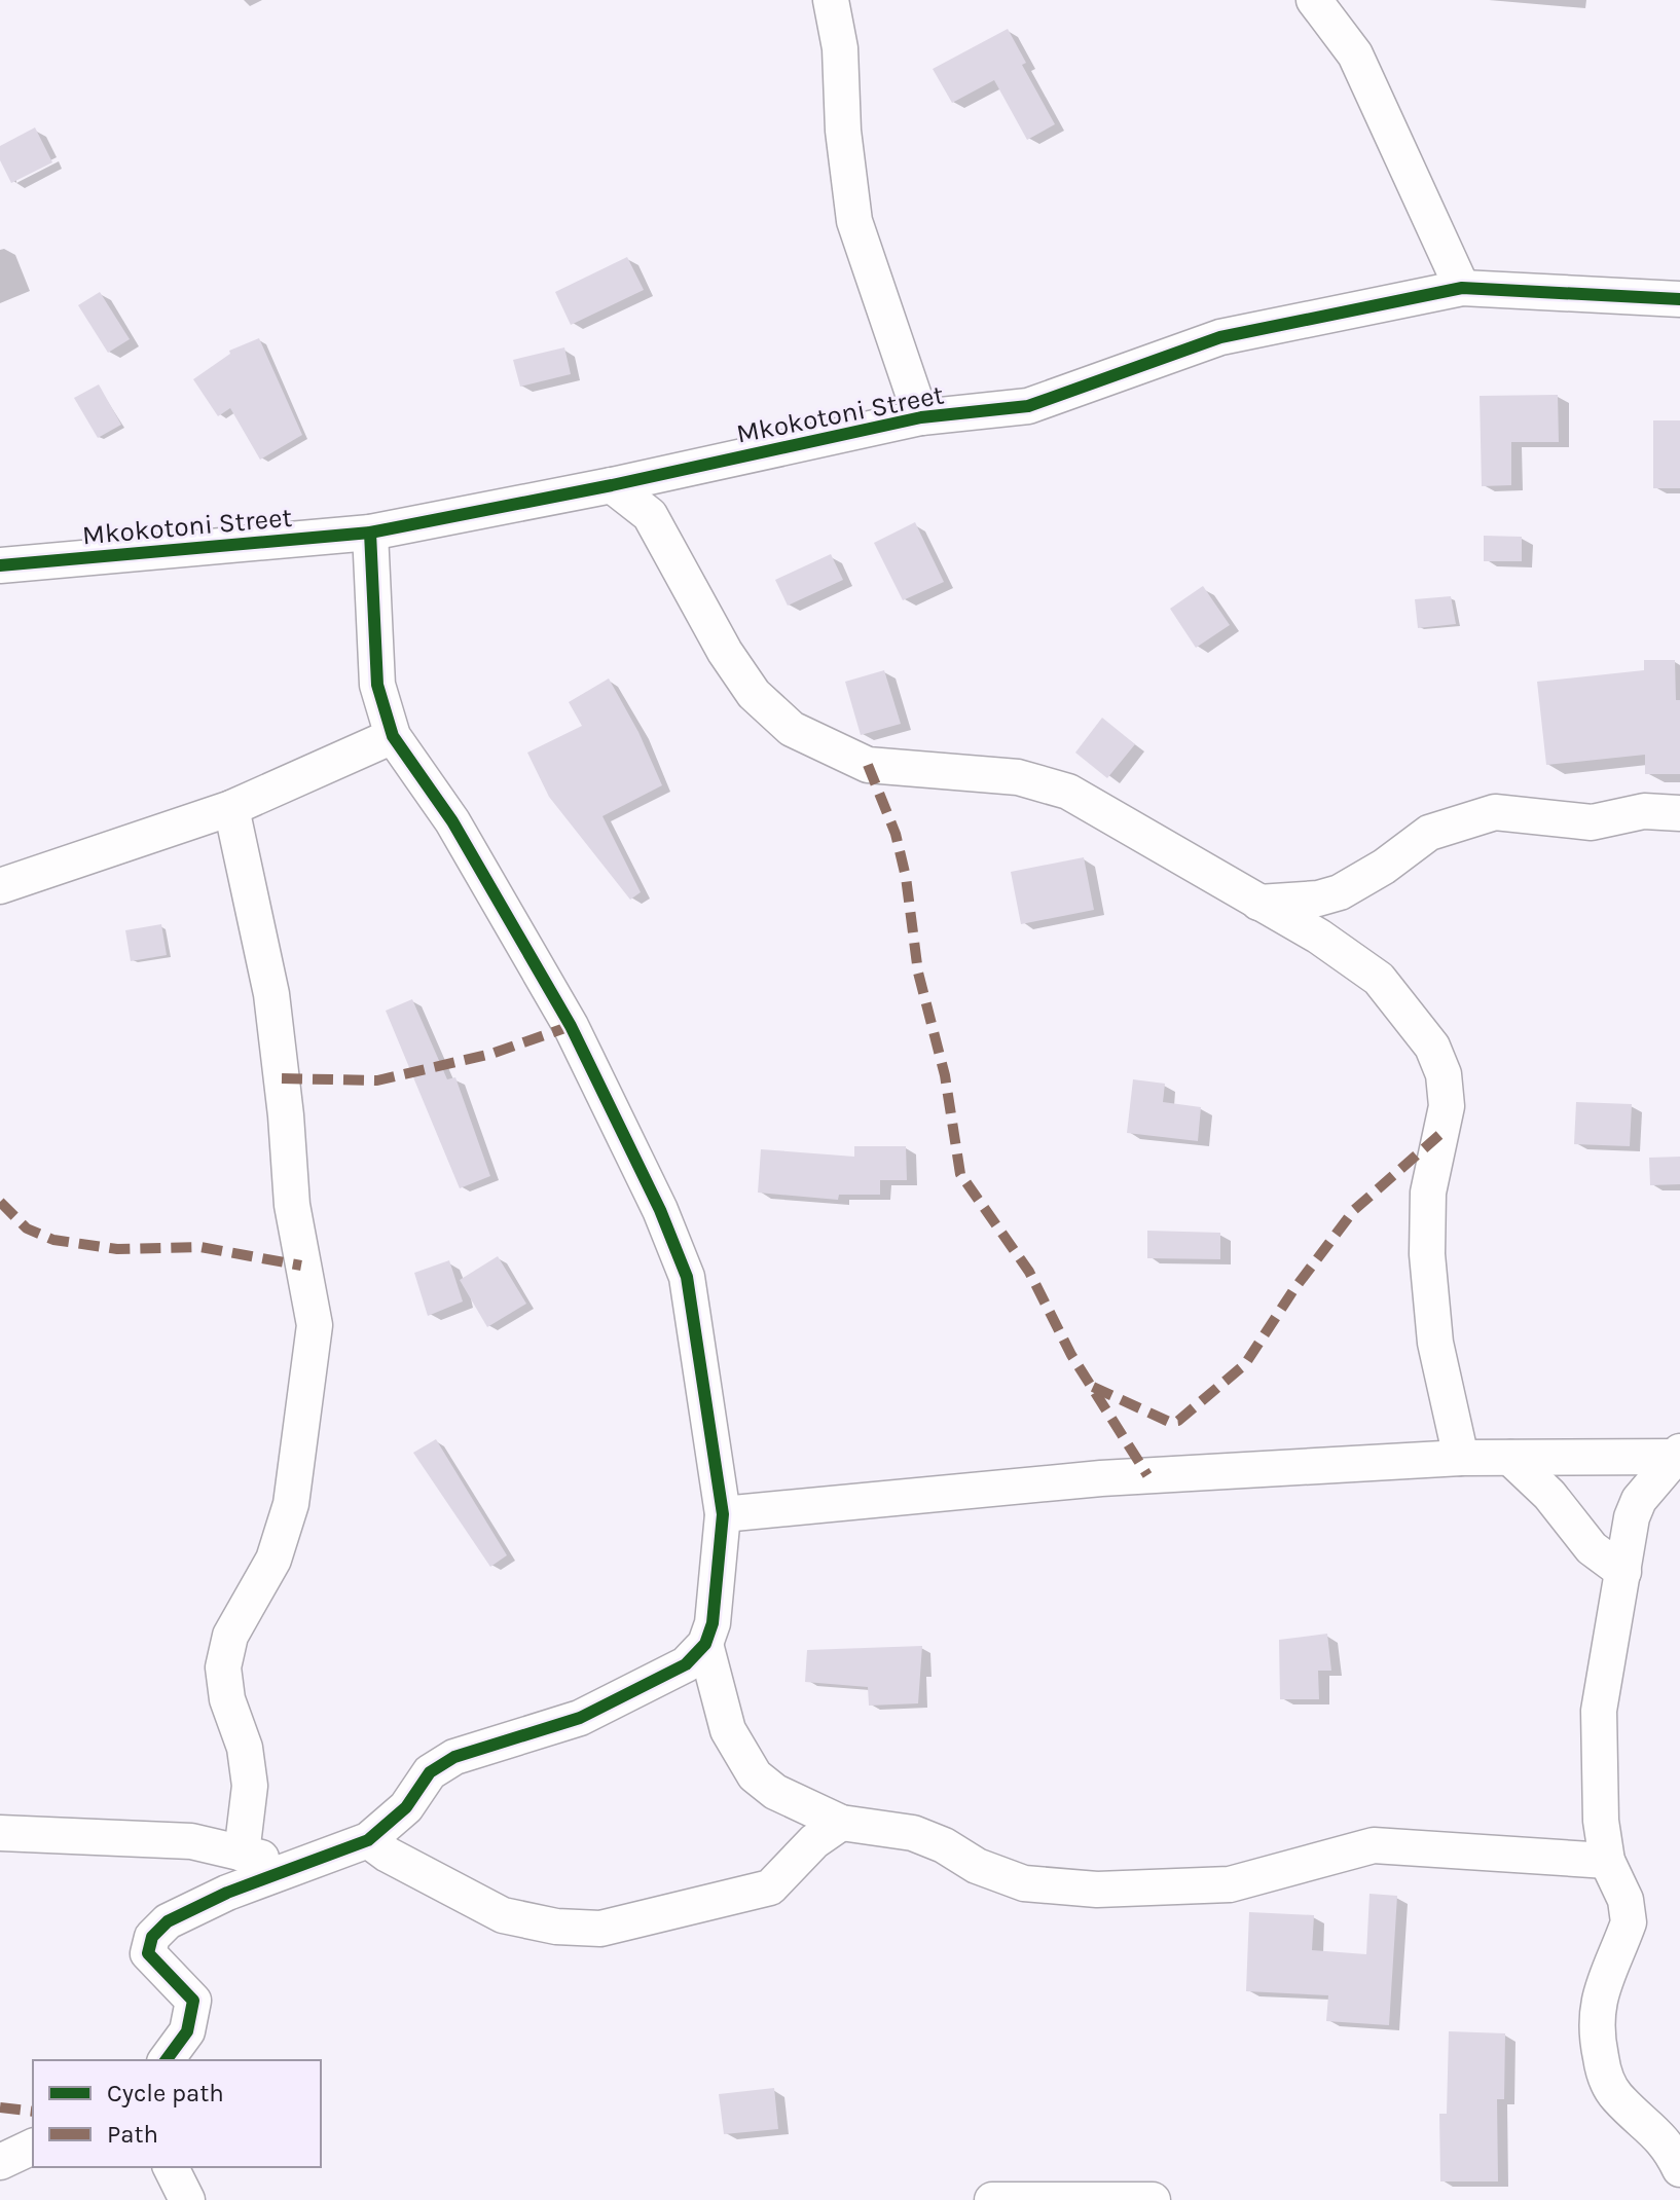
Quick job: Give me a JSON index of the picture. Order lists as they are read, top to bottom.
{
  "streets": {
    "street": ["Mkokotoni Street"]
  },
  "legend": ["Cycle path", "Path"]
}
